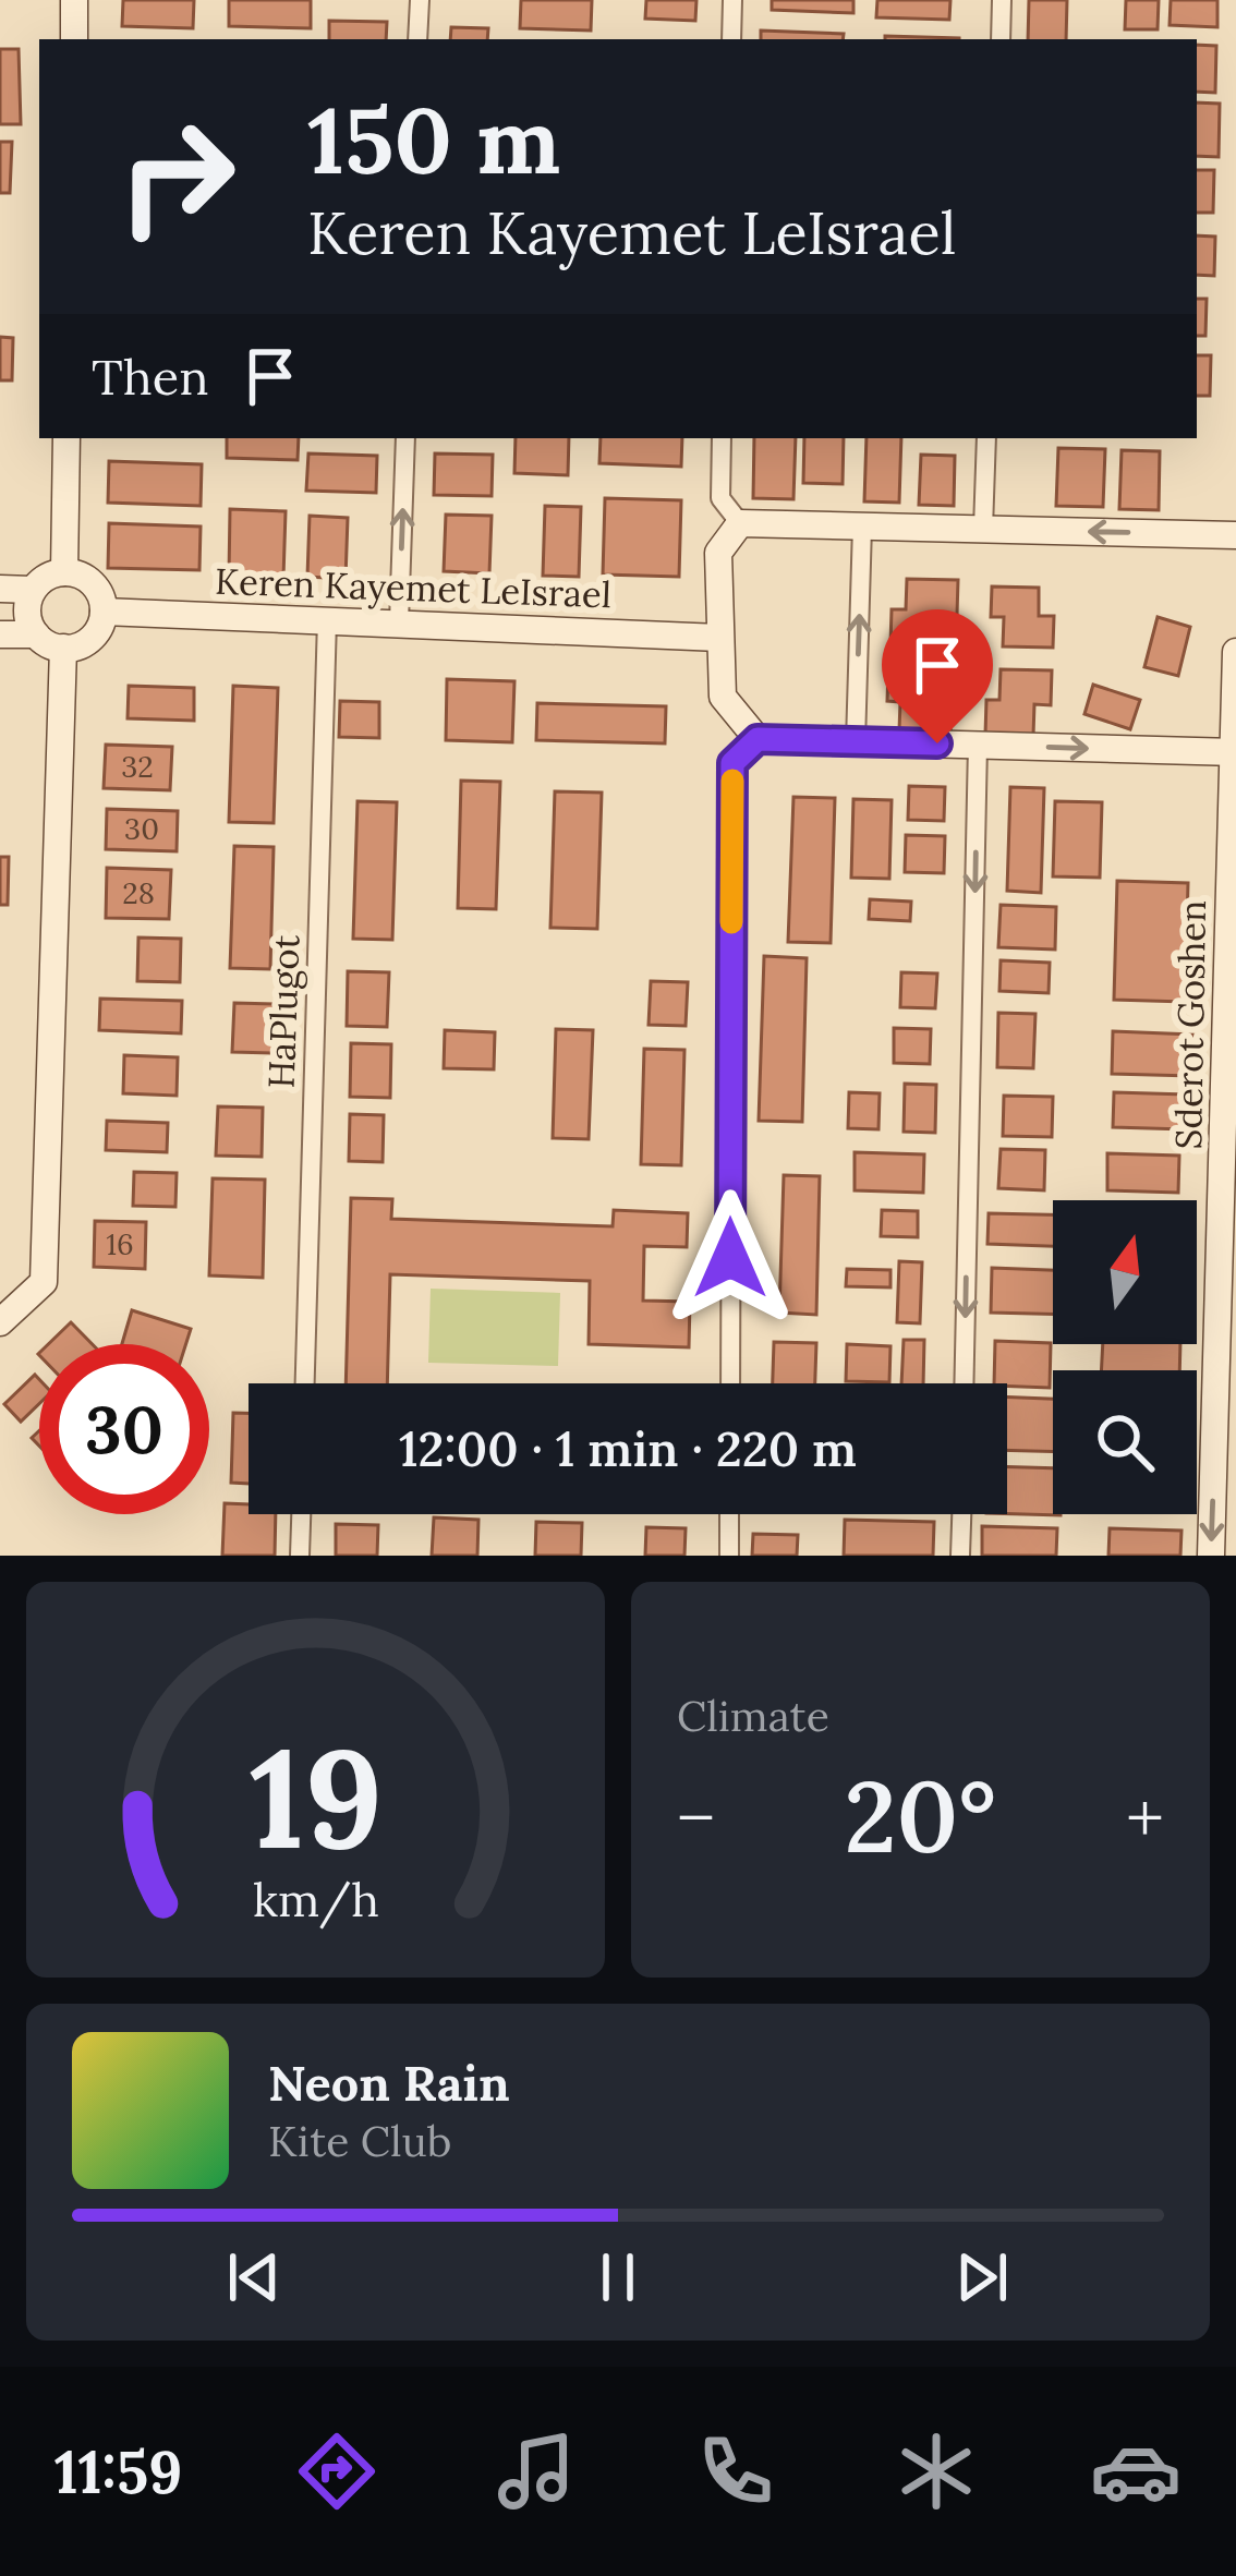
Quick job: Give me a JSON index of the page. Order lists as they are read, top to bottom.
{
  "streets": {
    "street": ["Keren Kayemet LeIsrael", "HaPlugot", "Sderot Goshen"]
  },
  "crossings": [
    ["Keren Kayemet LeIsrael", "HaPlugot"]
  ],
  "one_way": ["Sderot Goshen"],
  "house_numbers": [
    "32",
    "30",
    "28",
    "16"
  ],
  "north": "top",
  "page": {
    "turn": ["150 m", "Keren Kayemet LeIsrael"],
    "then": "Then",
    "limit": "30",
    "trip": "12:00 · 1 min · 220 m",
    "tile": "Climate",
    "heat": ["−", "20°", "+"],
    "song": ["Neon Rain", "Kite Club"],
    "tabs": "11:59",
    "gauge": ["19", "km/h"]
  }
}
